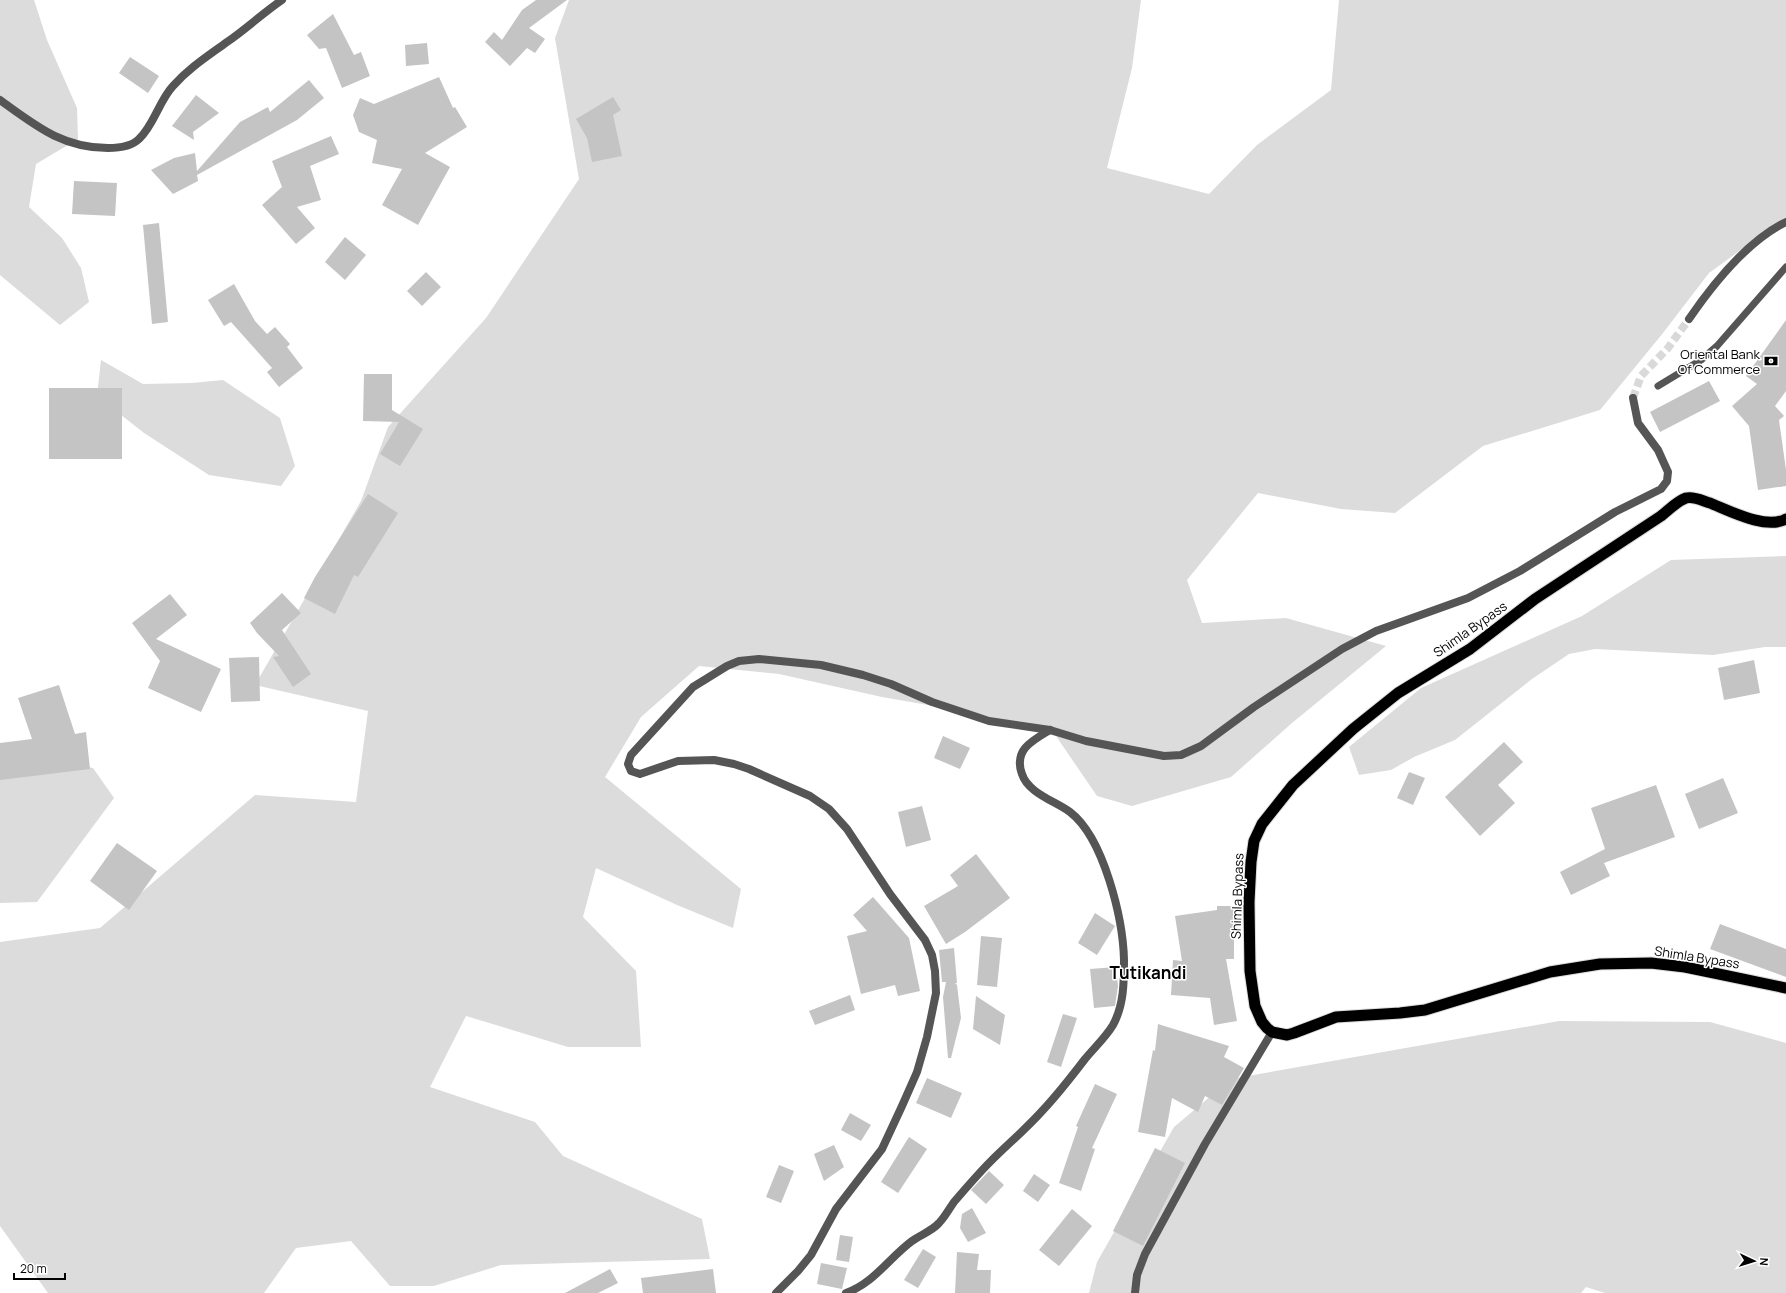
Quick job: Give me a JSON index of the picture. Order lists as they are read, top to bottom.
{
  "streets": {
    "highway": ["Shimla Bypass"]
  },
  "districts": ["Tutikandi"],
  "places": {
    "bank": ["Oriental Bank Of Commerce"]
  },
  "scale_bar": "20 m",
  "north": "right"
}
